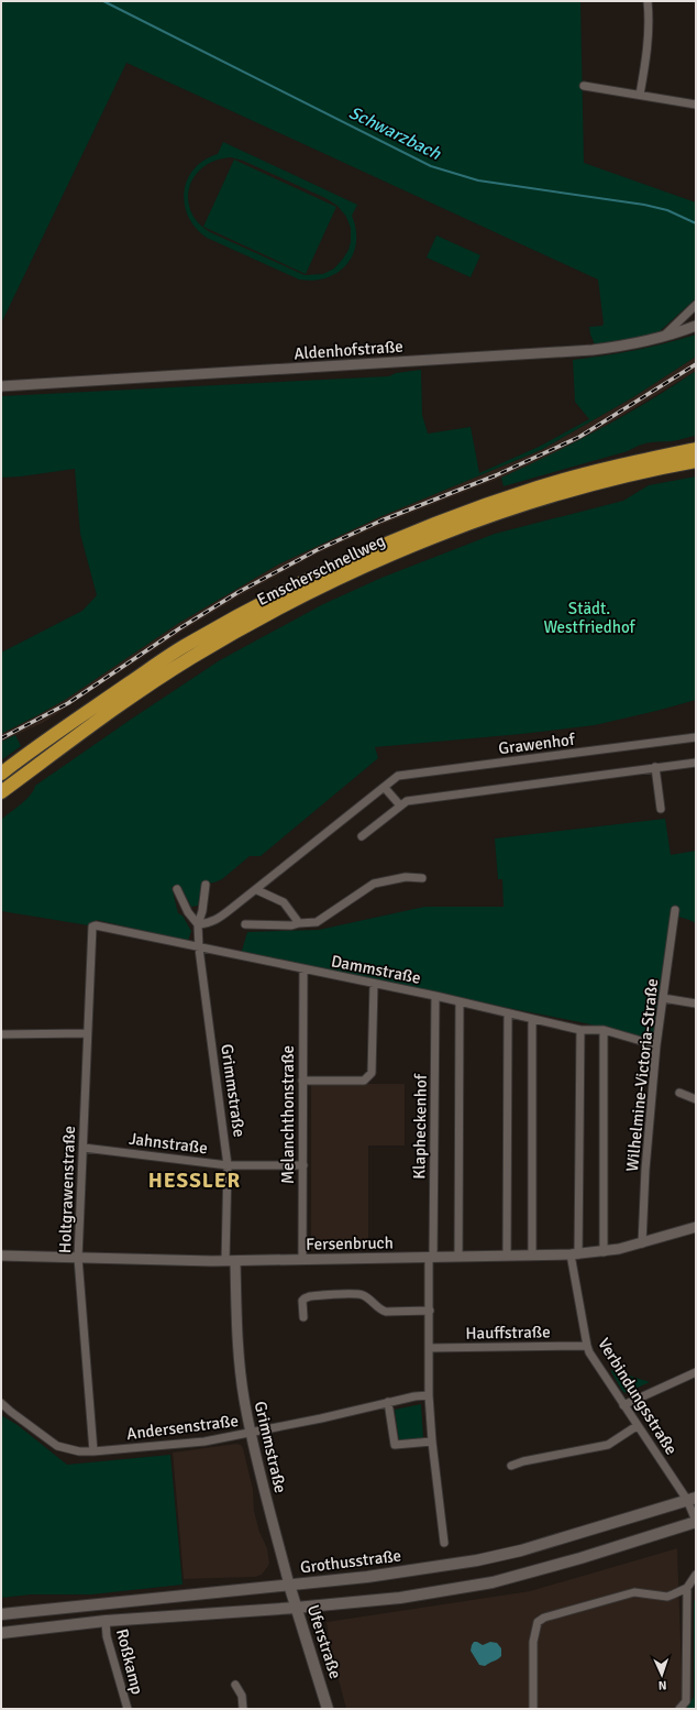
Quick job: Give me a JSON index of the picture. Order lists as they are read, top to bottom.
{
  "streets": {
    "highway": ["Emscherschnellweg"],
    "main road": ["Grothusstraße", "Uferstraße"],
    "street": [
      "Aldenhofstraße",
      "Grawenhof",
      "Dammstraße",
      "Wilhelmine-Victoria-Straße",
      "Grimmstraße",
      "Melanchthonstraße",
      "Klapheckenhof",
      "Jahnstraße",
      "Holtgrawenstraße",
      "Fersenbruch",
      "Hauffstraße",
      "Verbindungsstraße",
      "Andersenstraße",
      "Roßkamp"
    ]
  },
  "crossings": [
    ["Grawenhof", "Grimmstraße"],
    ["Dammstraße", "Wilhelmine-Victoria-Straße"],
    ["Dammstraße", "Grimmstraße"],
    ["Dammstraße", "Melanchthonstraße"],
    ["Dammstraße", "Klapheckenhof"],
    ["Dammstraße", "Holtgrawenstraße"],
    ["Wilhelmine-Victoria-Straße", "Fersenbruch"],
    ["Grimmstraße", "Jahnstraße"],
    ["Grimmstraße", "Fersenbruch"],
    ["Grimmstraße", "Andersenstraße"],
    ["Grimmstraße", "Grothusstraße"],
    ["Grimmstraße", "Uferstraße"],
    ["Melanchthonstraße", "Jahnstraße"],
    ["Melanchthonstraße", "Fersenbruch"],
    ["Klapheckenhof", "Fersenbruch"],
    ["Klapheckenhof", "Hauffstraße"],
    ["Klapheckenhof", "Andersenstraße"],
    ["Jahnstraße", "Holtgrawenstraße"],
    ["Holtgrawenstraße", "Fersenbruch"],
    ["Holtgrawenstraße", "Andersenstraße"],
    ["Fersenbruch", "Verbindungsstraße"],
    ["Hauffstraße", "Verbindungsstraße"],
    ["Verbindungsstraße", "Grothusstraße"],
    ["Grothusstraße", "Uferstraße"]
  ],
  "districts": ["HESSLER"],
  "water": ["Schwarzbach"],
  "parks": ["Städt. Westfriedhof"],
  "north": "bottom"
}
